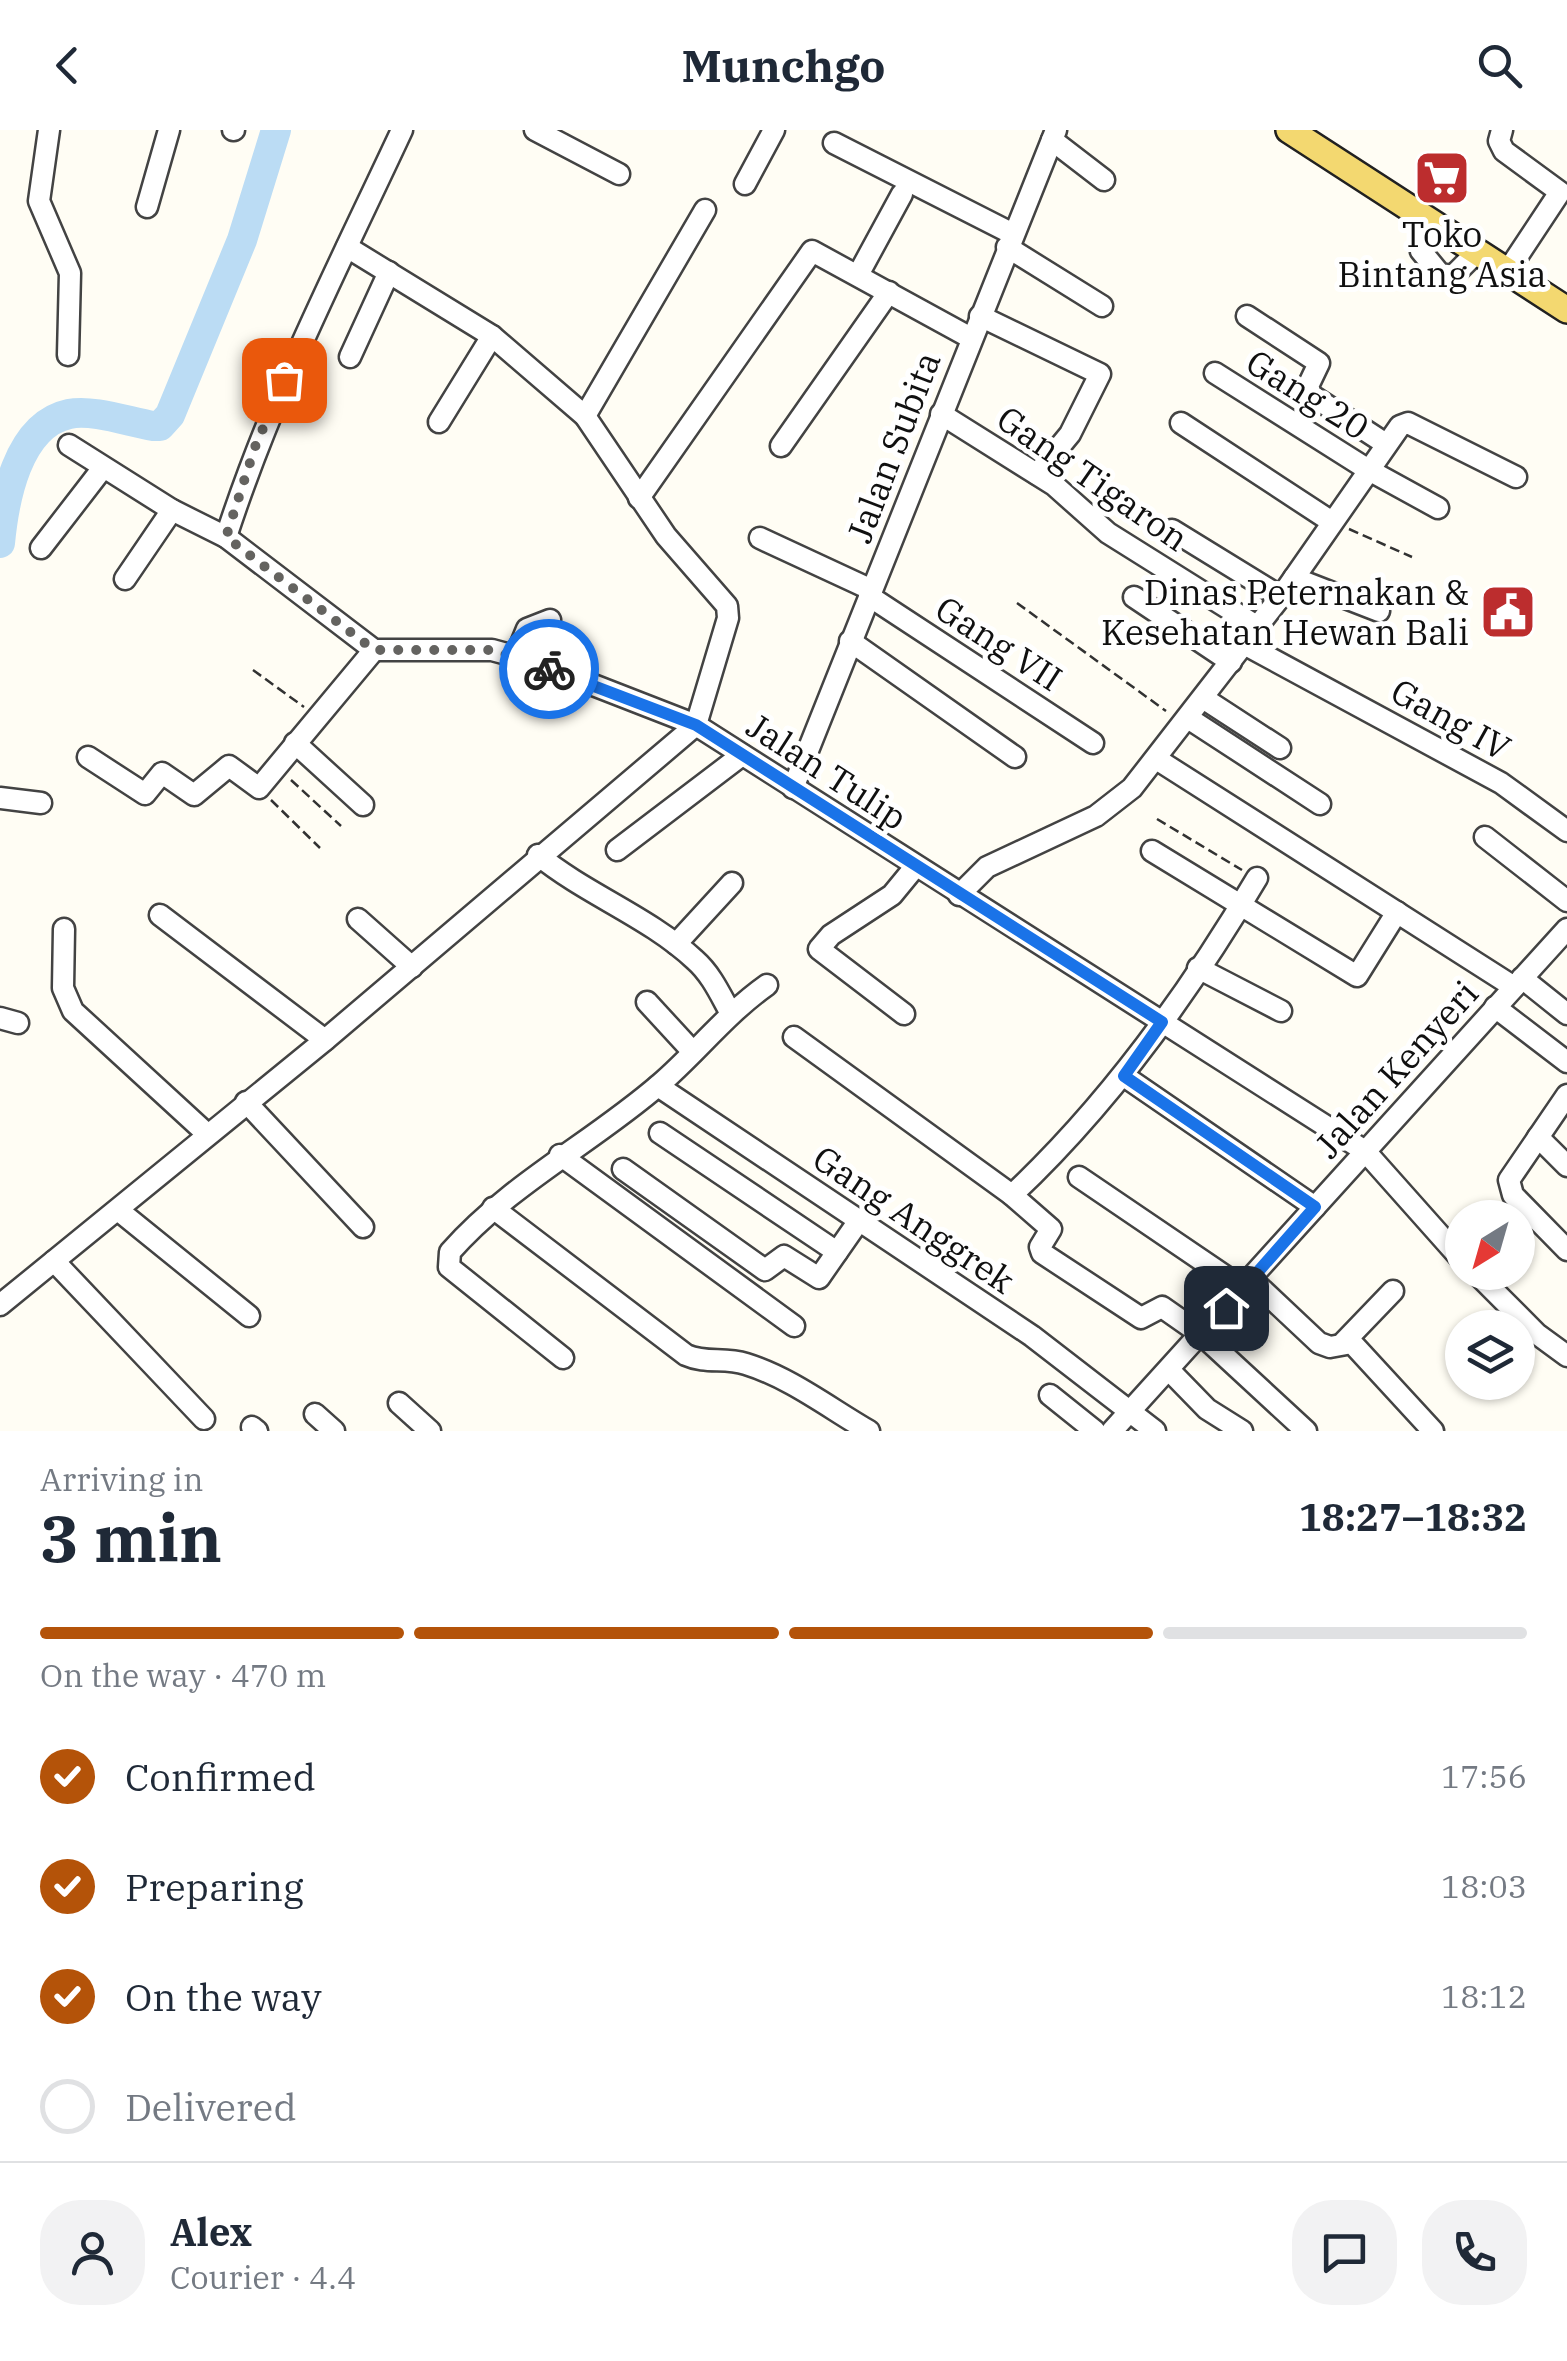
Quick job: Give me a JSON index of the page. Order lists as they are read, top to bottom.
{
  "streets": {
    "street": [
      "Gang 20",
      "Jalan Subita",
      "Gang Tigaron",
      "Gang VII",
      "Gang IV",
      "Jalan Tulip",
      "Jalan Kenyeri",
      "Gang Anggrek"
    ]
  },
  "crossings": [
    ["Jalan Subita", "Gang Tigaron"],
    ["Jalan Subita", "Gang VII"],
    ["Jalan Subita", "Jalan Tulip"],
    ["Jalan Tulip", "Jalan Kenyeri"],
    ["Jalan Kenyeri", "Gang Anggrek"]
  ],
  "places": {
    "supermarket": ["Toko Bintang Asia"],
    "public building": ["Dinas Peternakan & Kesehatan Hewan Bali"]
  },
  "north": "bottom left",
  "page": {
    "header": "Munchgo",
    "heading": ["3 min", "Arriving in", "18:27–18:32"],
    "panel": ["Alex", "Courier · 4.4"],
    "bar": "On the way · 470 m",
    "list": [
      ["Confirmed", "17:56"],
      ["Preparing", "18:03"],
      ["On the way", "18:12"],
      "Delivered"
    ]
  }
}
